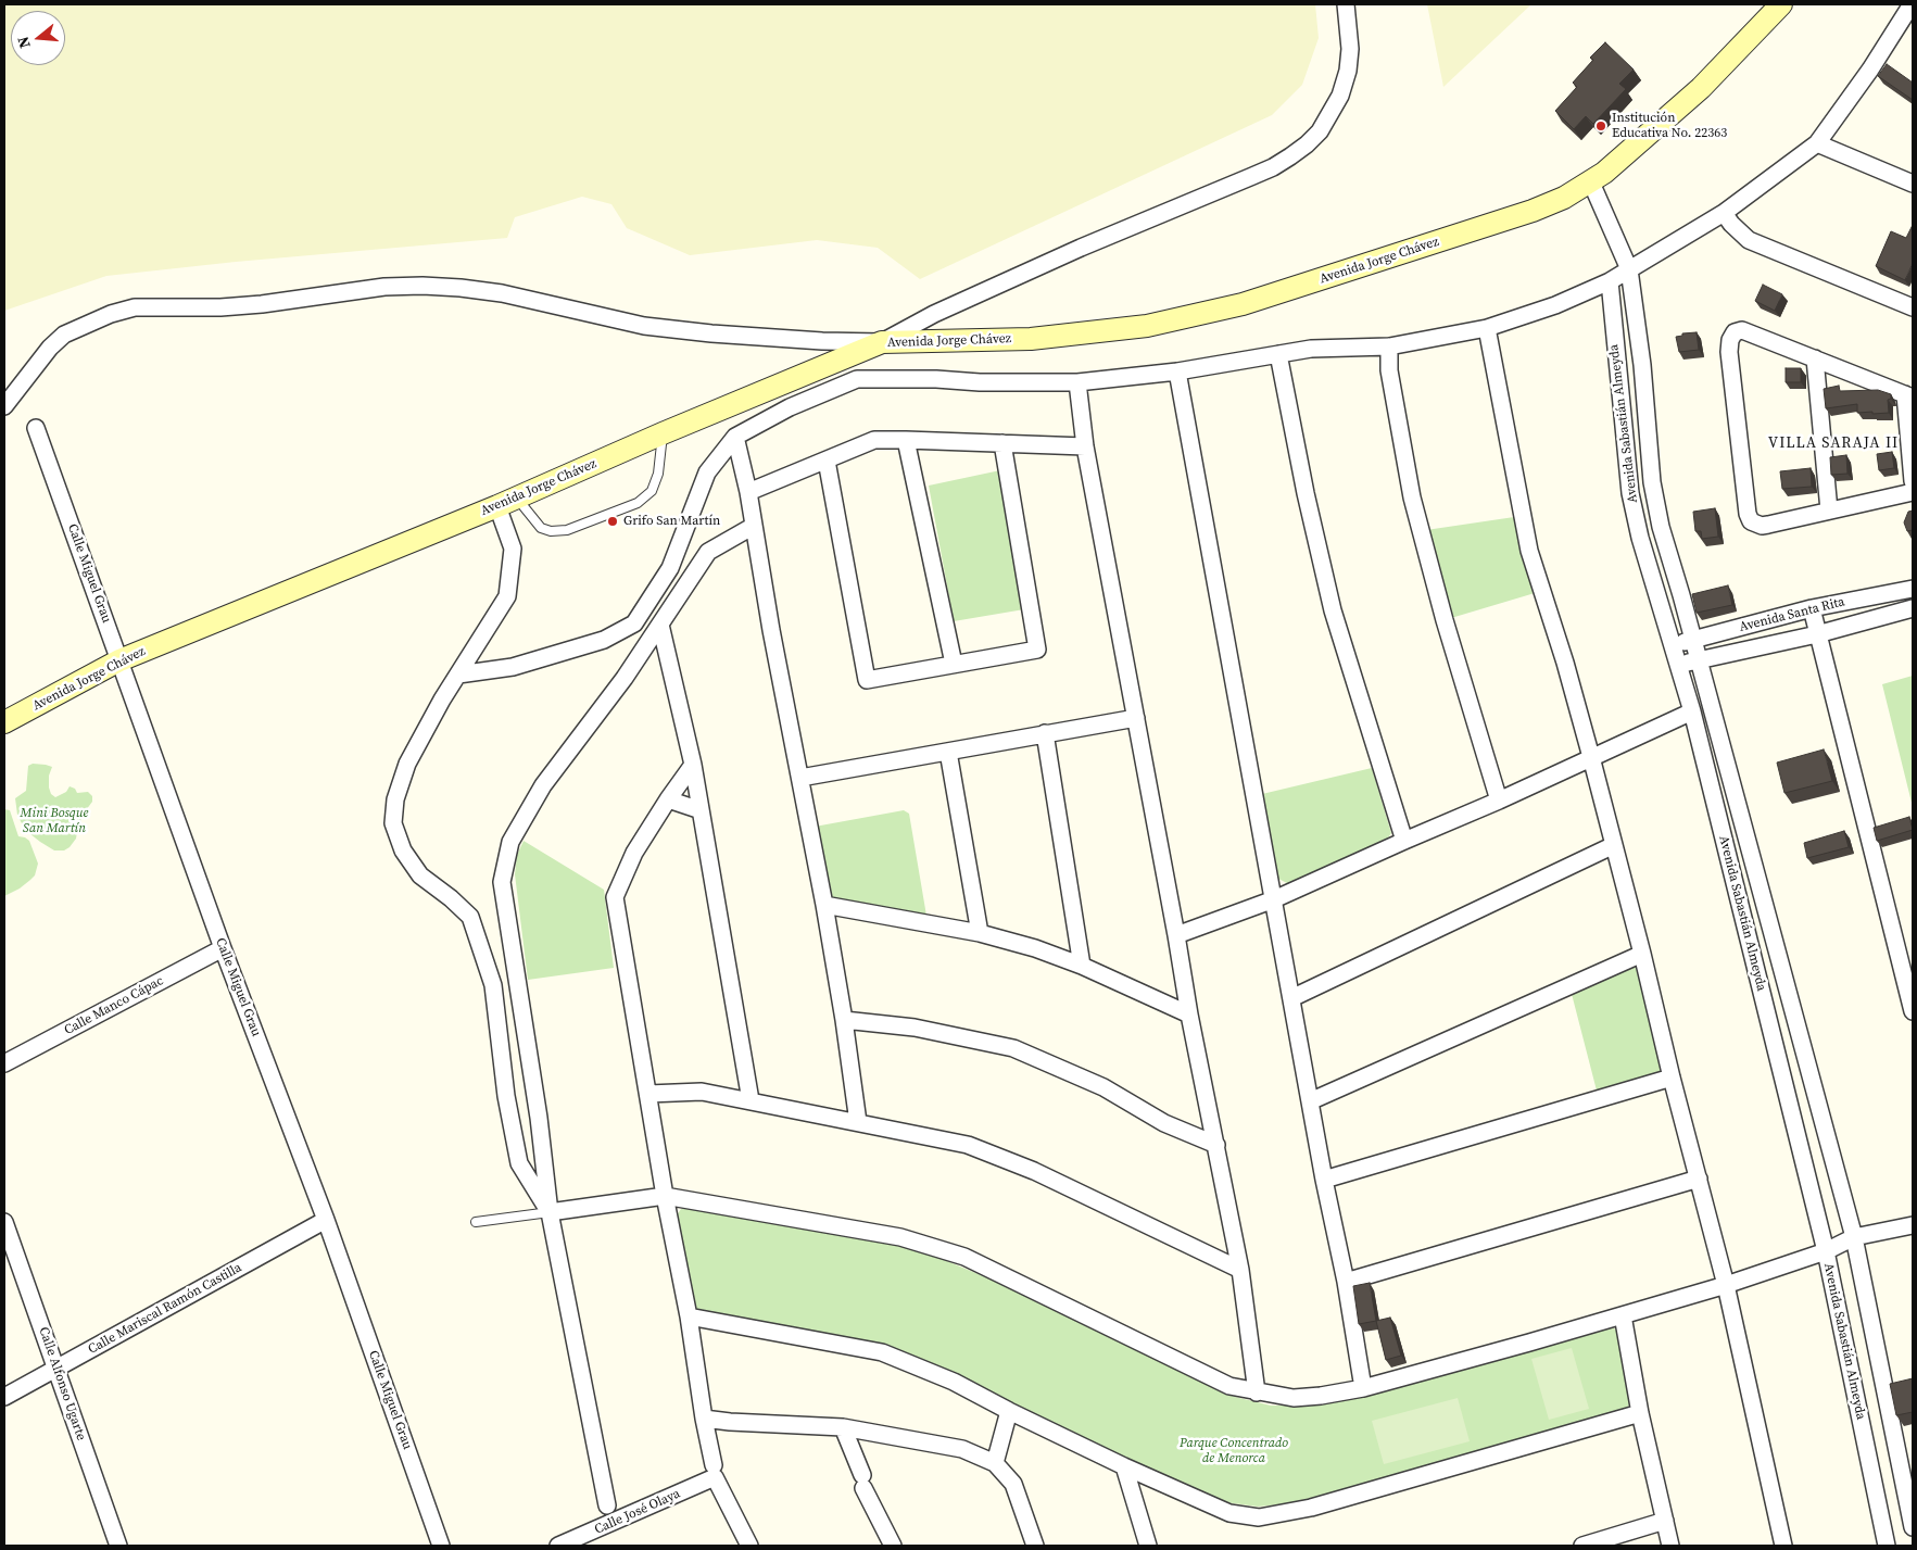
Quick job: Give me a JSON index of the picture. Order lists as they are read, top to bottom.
{
  "streets": {
    "main road": ["Avenida Jorge Chávez"],
    "street": [
      "Avenida Sabastián Almeyda",
      "Calle Miguel Grau",
      "Avenida Santa Rita",
      "Calle Manco Cápac",
      "Calle Mariscal Ramón Castilla",
      "Calle Alfonso Ugarte",
      "Calle José Olaya"
    ]
  },
  "crossings": [
    ["Avenida Jorge Chávez", "Avenida Sabastián Almeyda"],
    ["Avenida Jorge Chávez", "Calle Miguel Grau"],
    ["Avenida Sabastián Almeyda", "Avenida Santa Rita"],
    ["Calle Miguel Grau", "Calle Manco Cápac"],
    ["Calle Miguel Grau", "Calle Mariscal Ramón Castilla"],
    ["Calle Mariscal Ramón Castilla", "Calle Alfonso Ugarte"]
  ],
  "districts": ["VILLA SARAJA II"],
  "parks": ["Mini Bosque San Martín", "Parque Concentrado de Menorca"],
  "places": ["Institución Educativa No. 22363", "Grifo San Martín"],
  "north": "left"
}
